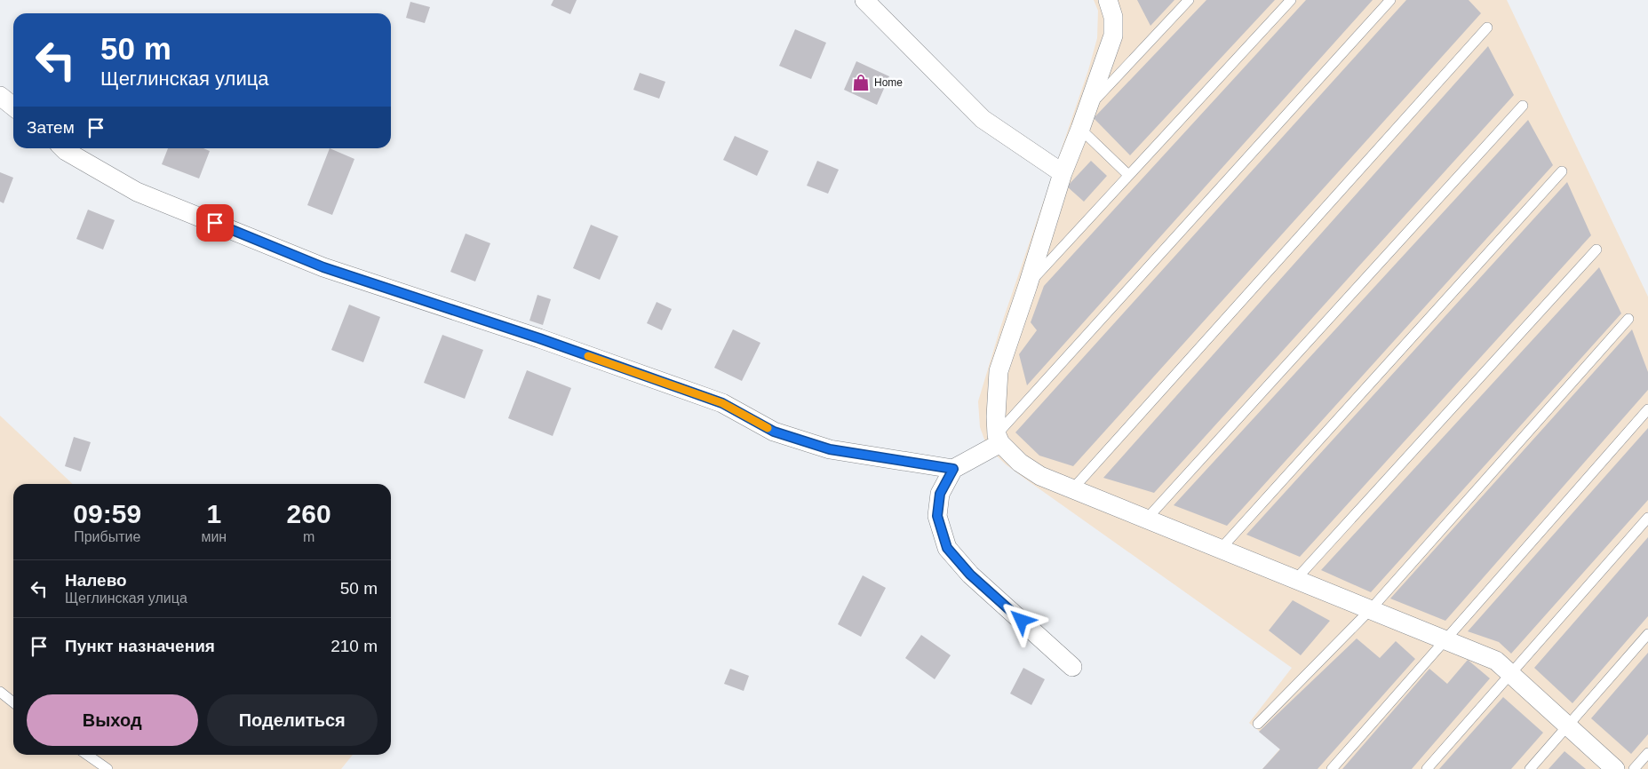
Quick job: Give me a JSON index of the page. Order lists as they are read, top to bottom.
{
  "places": {
    "shop": ["Home"]
  },
  "page": {
    "turn": ["50 m", "Щеглинская улица"],
    "then": "Затем",
    "eta": [
      "09:59",
      "Прибытие",
      "1",
      "мин",
      "260",
      "m"
    ],
    "list": [
      {
        "name": "Налево",
        "note": "Щеглинская улица",
        "value": "50 m"
      },
      {
        "name": "Пункт назначения",
        "value": "210 m"
      }
    ],
    "buttons": ["Выход", "Поделиться"]
  }
}
